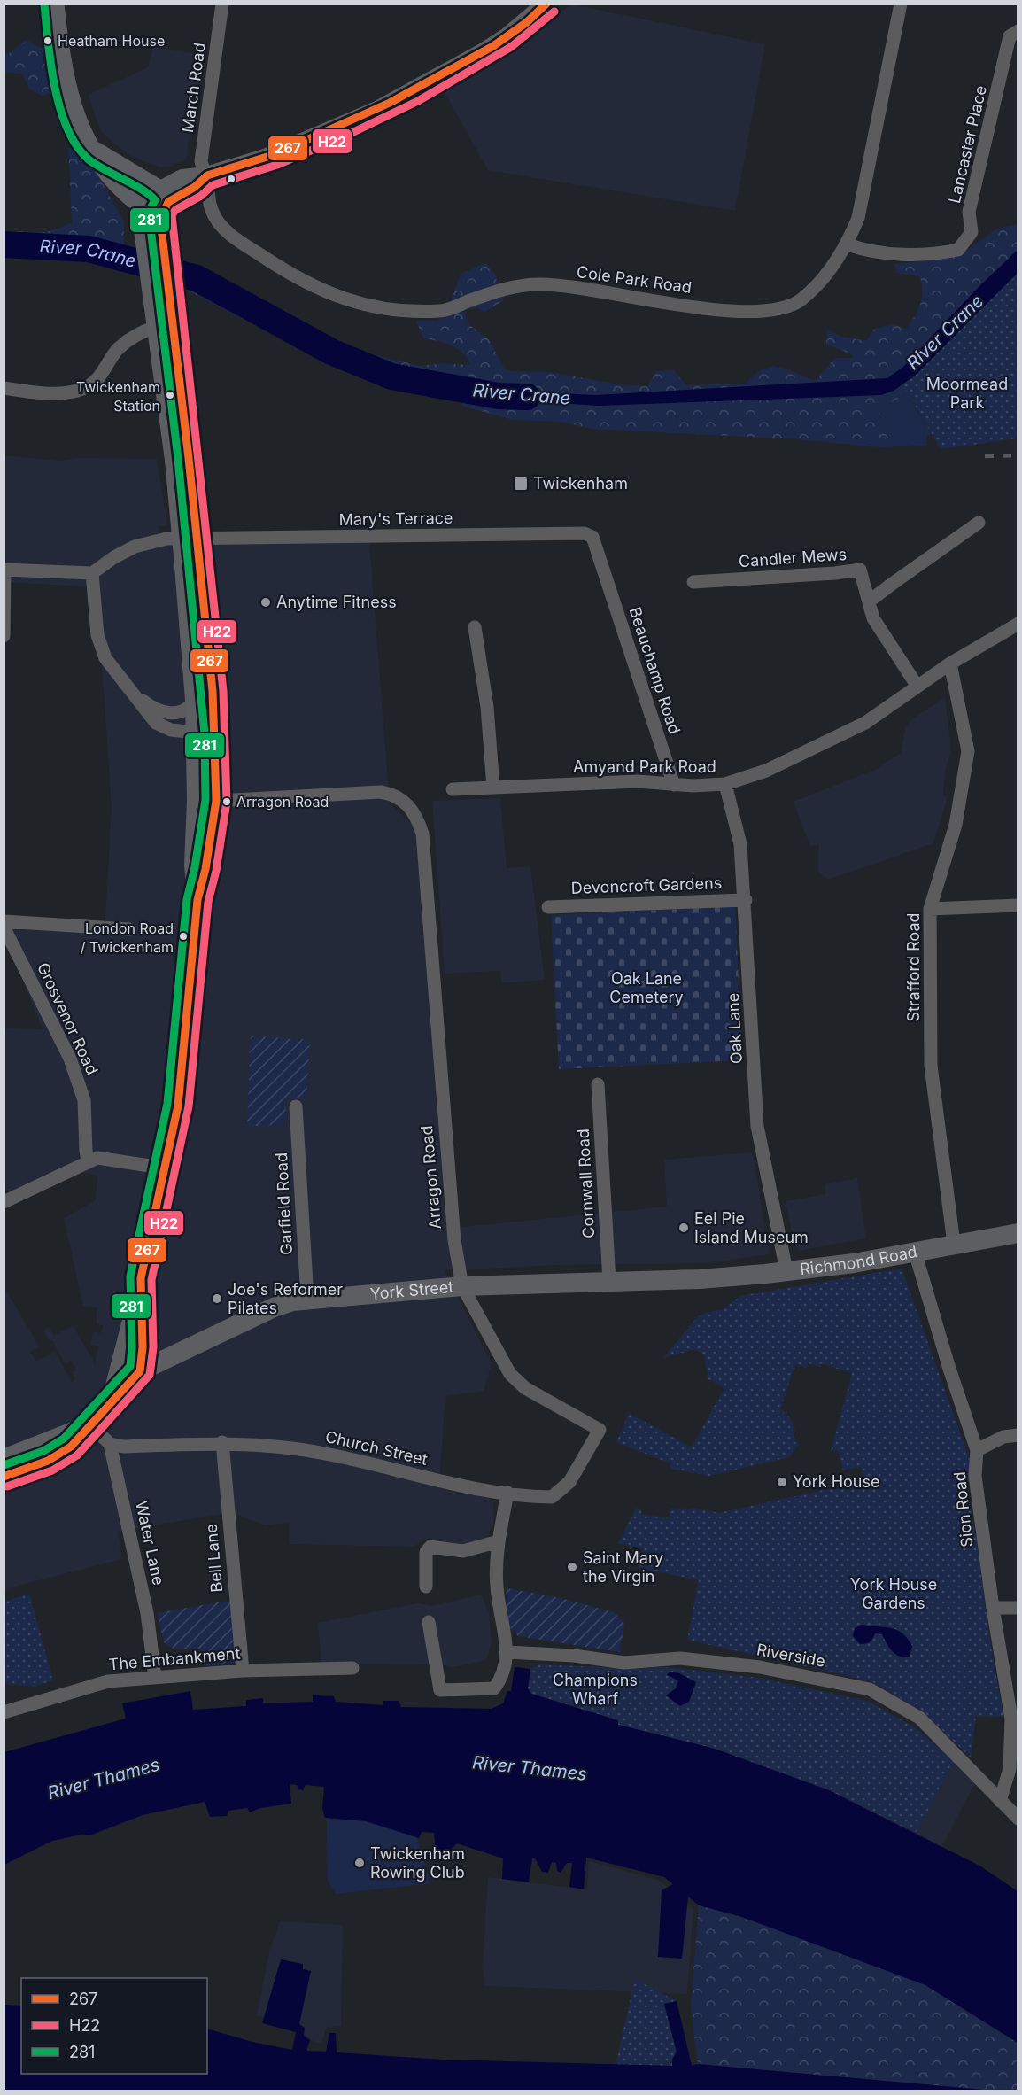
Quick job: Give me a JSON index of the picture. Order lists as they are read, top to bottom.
{
  "streets": {
    "main road": ["Richmond Road", "York Street"],
    "street": [
      "March Road",
      "Lancaster Place",
      "Cole Park Road",
      "Mary's Terrace",
      "Candler Mews",
      "Beauchamp Road",
      "Amyand Park Road",
      "Devoncroft Gardens",
      "Strafford Road",
      "Grosvenor Road",
      "Oak Lane",
      "Arragon Road",
      "Cornwall Road",
      "Garfield Road",
      "Church Street",
      "Sion Road",
      "Water Lane",
      "Bell Lane",
      "Riverside",
      "The Embankment"
    ]
  },
  "crossings": [
    ["March Road", "Cole Park Road"],
    ["Lancaster Place", "Cole Park Road"],
    ["Mary's Terrace", "Beauchamp Road"],
    ["Candler Mews", "Amyand Park Road"],
    ["Beauchamp Road", "Amyand Park Road"],
    ["Amyand Park Road", "Strafford Road"],
    ["Amyand Park Road", "Oak Lane"],
    ["Devoncroft Gardens", "Oak Lane"],
    ["Strafford Road", "Richmond Road"],
    ["Oak Lane", "Richmond Road"],
    ["Arragon Road", "York Street"],
    ["Arragon Road", "Church Street"],
    ["Cornwall Road", "York Street"],
    ["Garfield Road", "York Street"],
    ["Richmond Road", "York Street"],
    ["Richmond Road", "Sion Road"],
    ["Church Street", "Water Lane"],
    ["Church Street", "Bell Lane"],
    ["Sion Road", "Riverside"],
    ["Water Lane", "The Embankment"],
    ["Bell Lane", "The Embankment"]
  ],
  "water": ["River Crane", "River Thames"],
  "parks": [
    "Moormead Park",
    "Oak Lane Cemetery",
    "York House Gardens",
    "Champions Wharf"
  ],
  "places": {
    "other": [
      "Heatham House",
      "Twickenham Station",
      "Anytime Fitness",
      "Arragon Road",
      "London Road / Twickenham",
      "Eel Pie Island Museum",
      "Joe's Reformer Pilates",
      "York House",
      "Saint Mary the Virgin",
      "Twickenham Rowing Club"
    ],
    "transit": ["Twickenham"]
  },
  "lines": ["transit line 267", "transit line 281", "transit line H22"],
  "legend": ["267", "H22", "281"]
}
